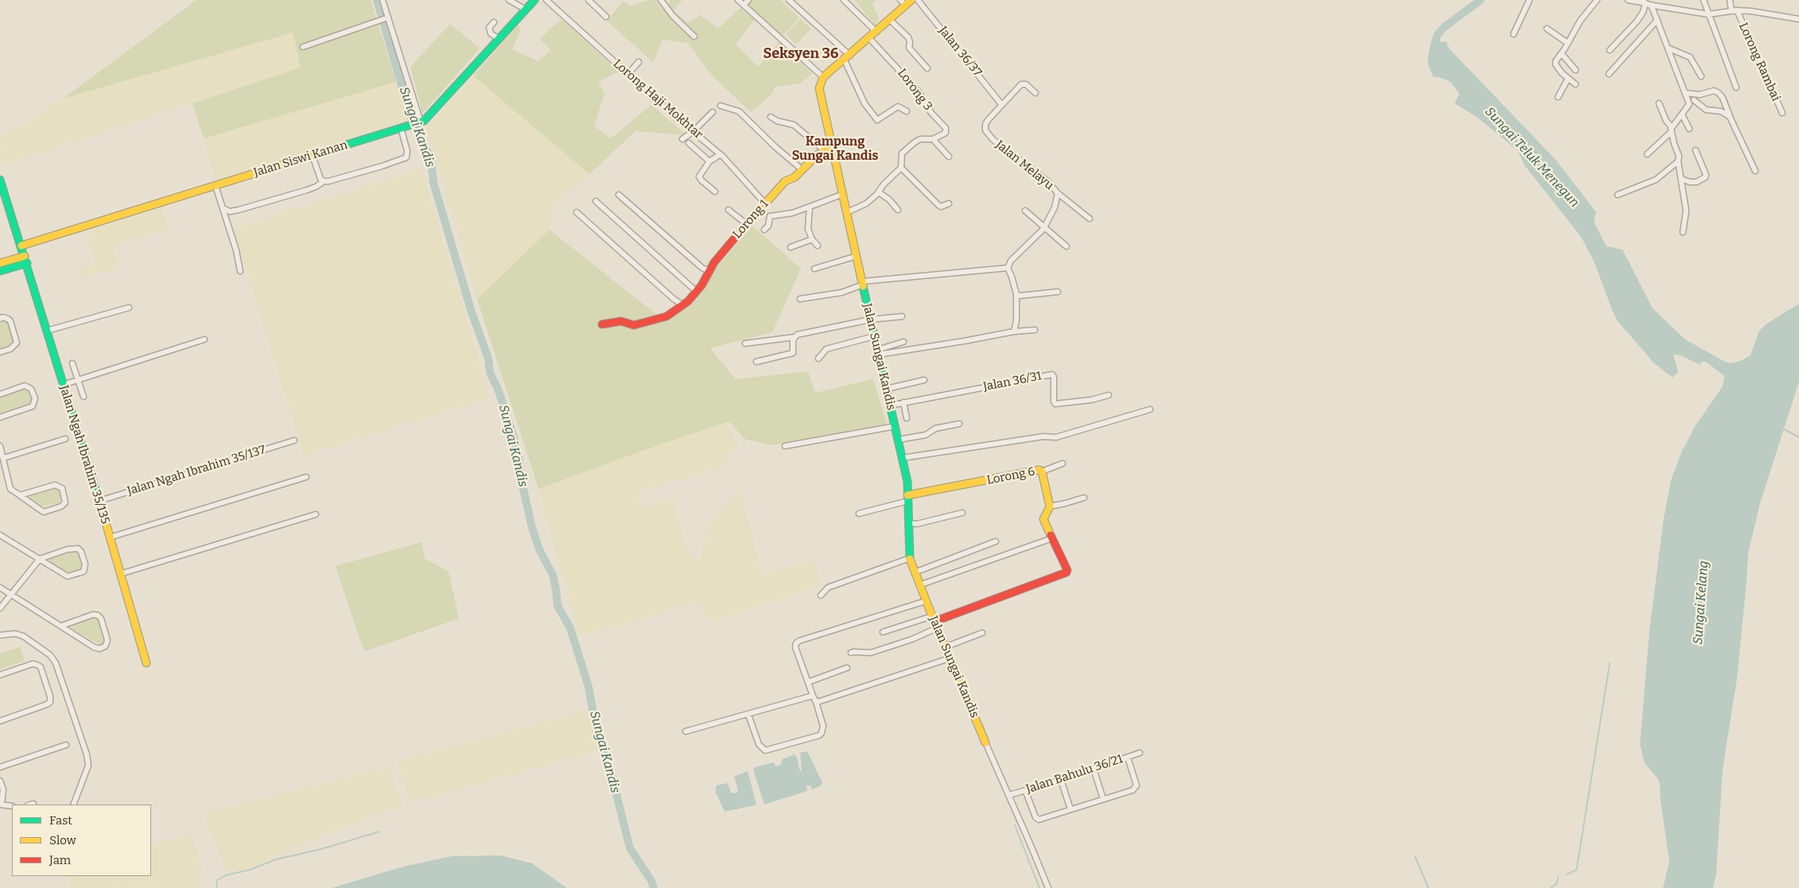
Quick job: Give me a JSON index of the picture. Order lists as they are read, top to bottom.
{
  "streets": {
    "street": [
      "Jalan 36/37",
      "Lorong Rambai",
      "Lorong 3",
      "Lorong Haji Mokhtar",
      "Jalan Siswi Kanan",
      "Jalan Melayu",
      "Lorong 1",
      "Jalan Sungai Kandis",
      "Jalan 36/31",
      "Jalan Ngah Ibrahim 35/135",
      "Jalan Ngah Ibrahim 35/137",
      "Lorong 6",
      "Jalan Bahulu 36/21"
    ]
  },
  "crossings": [
    ["Jalan 36/37", "Jalan Melayu"],
    ["Lorong Haji Mokhtar", "Lorong 1"],
    ["Jalan Siswi Kanan", "Jalan Ngah Ibrahim 35/135"],
    ["Lorong 1", "Jalan Sungai Kandis"],
    ["Jalan Sungai Kandis", "Jalan 36/31"],
    ["Jalan Sungai Kandis", "Lorong 6"],
    ["Jalan Ngah Ibrahim 35/135", "Jalan Ngah Ibrahim 35/137"]
  ],
  "districts": ["Seksyen 36", "Kampung Sungai Kandis"],
  "water": ["Sungai Kandis", "Sungai Teluk Menegun", "Sungai Kelang"],
  "legend": ["Fast", "Slow", "Jam"]
}
